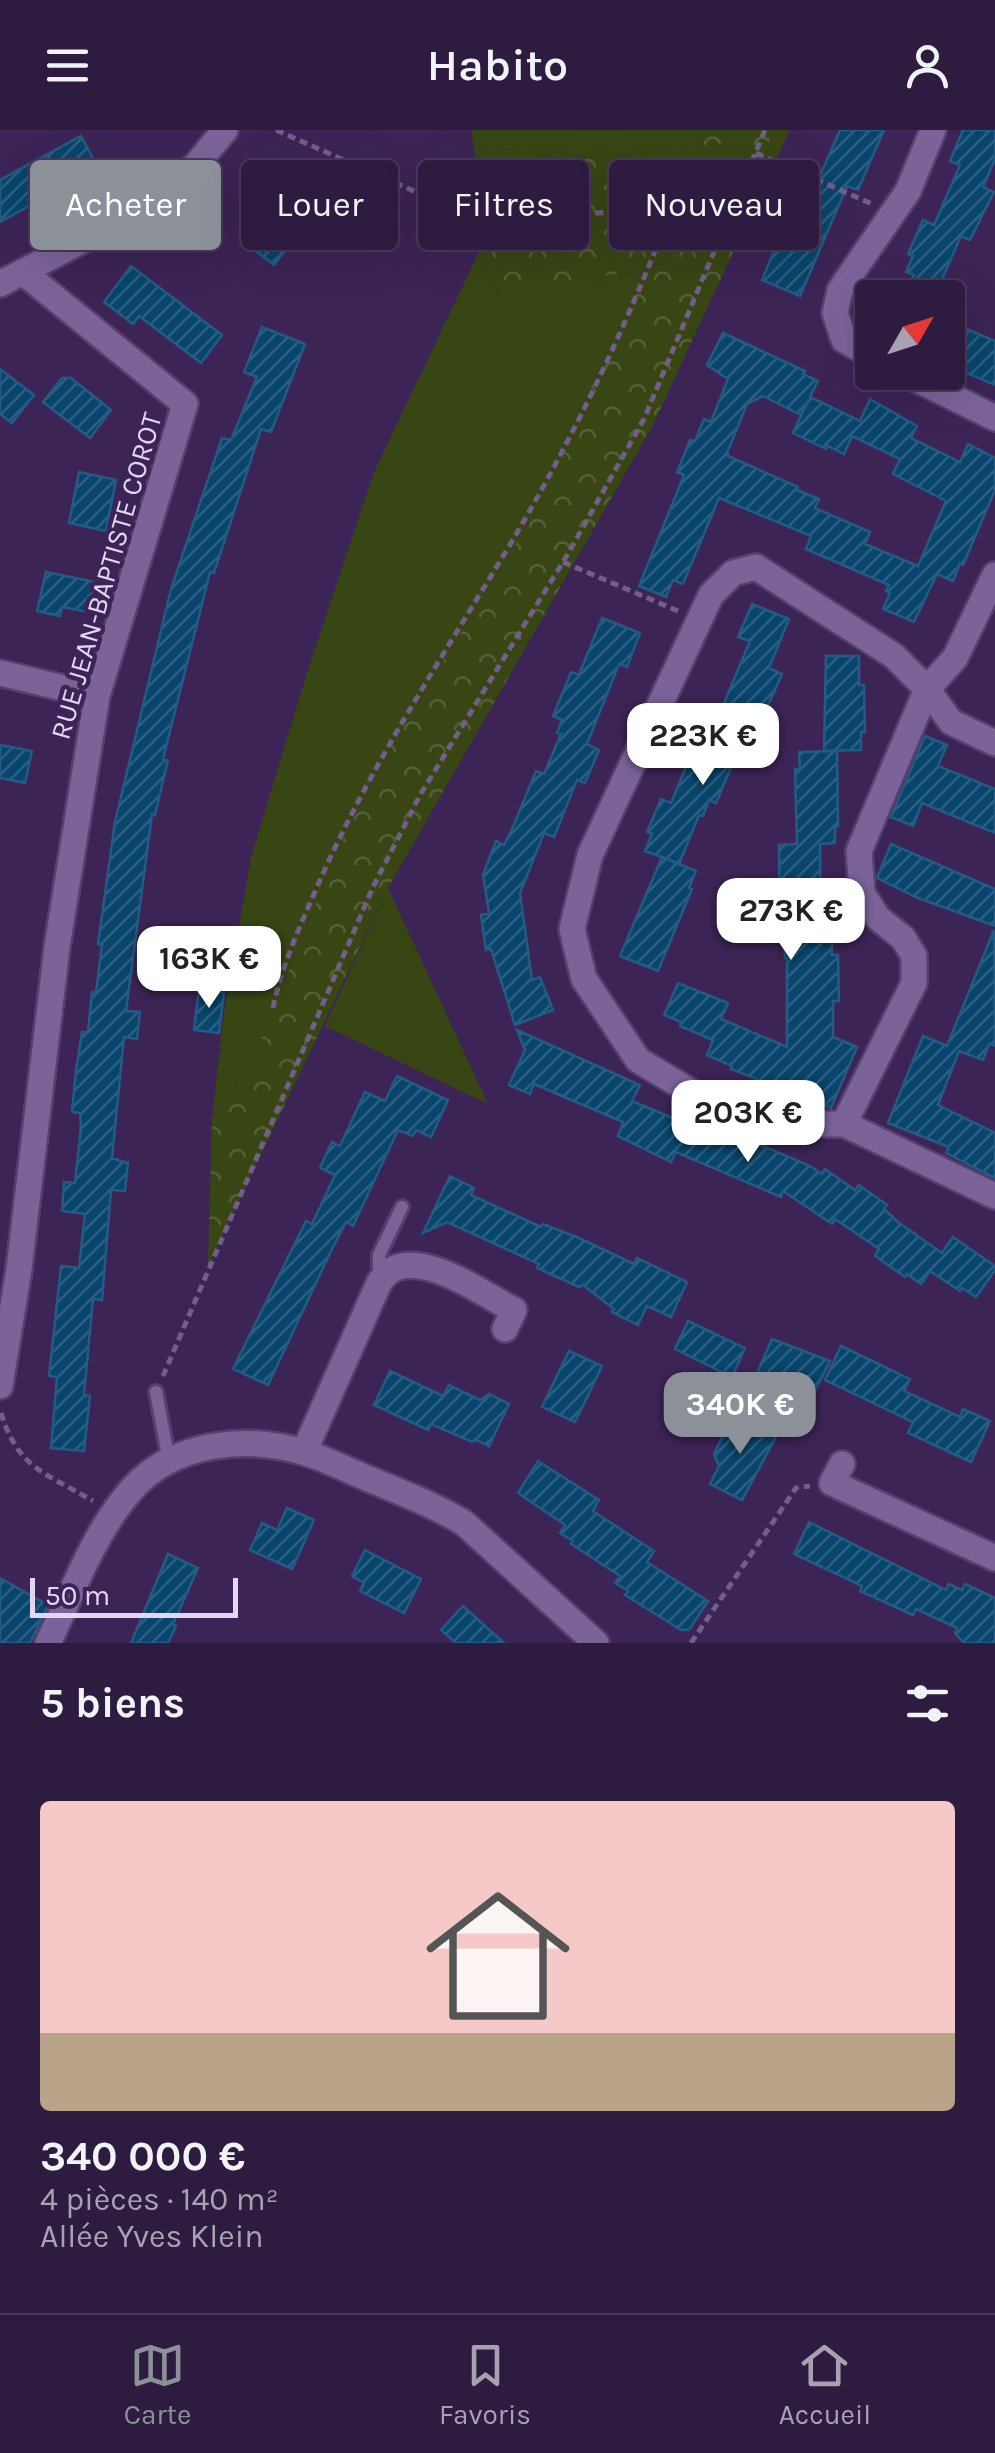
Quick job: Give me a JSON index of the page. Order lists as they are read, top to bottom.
{
  "streets": {
    "street": ["RUE JEAN-BAPTISTE COROT"]
  },
  "scale_bar": "50 m",
  "north": "top right",
  "page": {
    "header": "Habito",
    "chip": [
      "Acheter",
      "Louer",
      "Filtres",
      "Nouveau"
    ],
    "price": [
      "223K €",
      "273K €",
      "163K €",
      "203K €",
      "340K €"
    ],
    "scale": "50 m",
    "heading": "5 biens",
    "list": [
      {
        "name": "340 000 €",
        "note": "4 pièces · 140 m² · Allée Yves Klein"
      }
    ],
    "tabs": ["Carte", "Favoris", "Accueil"]
  }
}
